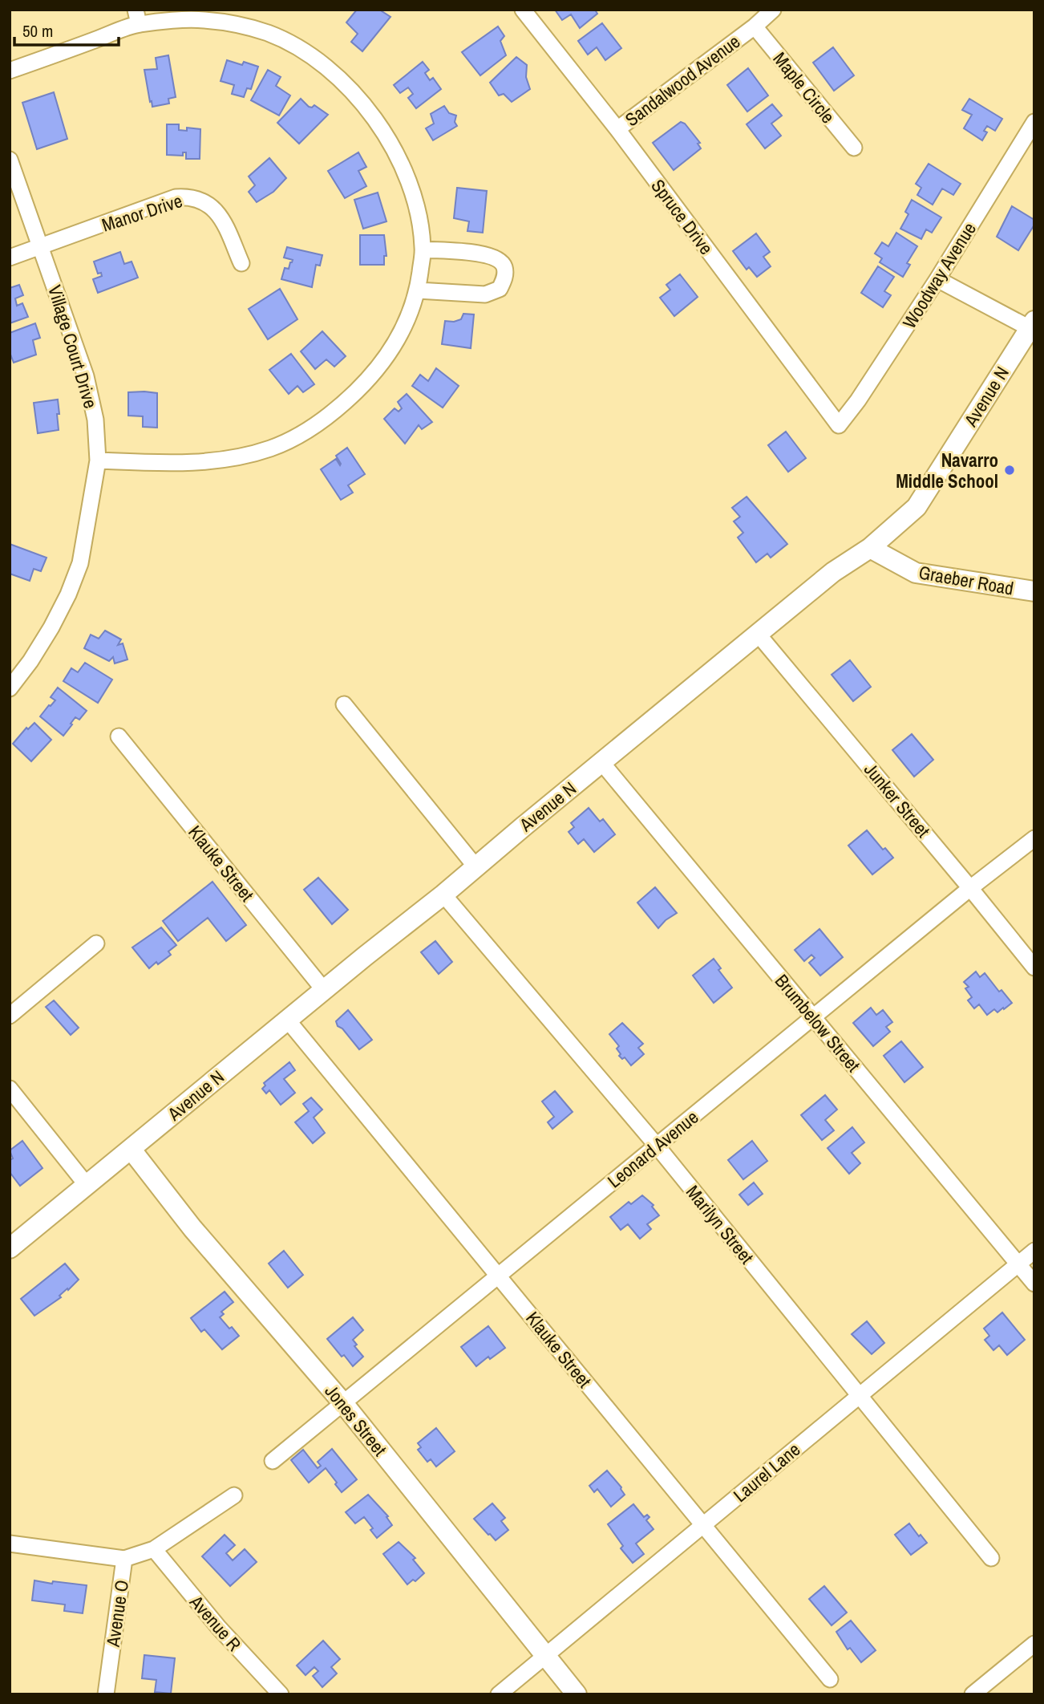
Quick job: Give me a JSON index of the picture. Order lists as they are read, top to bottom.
{
  "streets": {
    "street": [
      "Sandalwood Avenue",
      "Maple Circle",
      "Manor Drive",
      "Spruce Drive",
      "Woodway Avenue",
      "Village Court Drive",
      "Avenue N",
      "Graeber Road",
      "Junker Street",
      "Klauke Street",
      "Brumbelow Street",
      "Leonard Avenue",
      "Marilyn Street",
      "Jones Street",
      "Laurel Lane",
      "Avenue O",
      "Avenue R"
    ]
  },
  "crossings": [
    ["Sandalwood Avenue", "Maple Circle"],
    ["Sandalwood Avenue", "Spruce Drive"],
    ["Manor Drive", "Village Court Drive"],
    ["Spruce Drive", "Woodway Avenue"],
    ["Avenue N", "Graeber Road"],
    ["Avenue N", "Junker Street"],
    ["Avenue N", "Klauke Street"],
    ["Avenue N", "Brumbelow Street"],
    ["Avenue N", "Marilyn Street"],
    ["Avenue N", "Jones Street"],
    ["Junker Street", "Leonard Avenue"],
    ["Klauke Street", "Leonard Avenue"],
    ["Klauke Street", "Laurel Lane"],
    ["Brumbelow Street", "Leonard Avenue"],
    ["Brumbelow Street", "Laurel Lane"],
    ["Leonard Avenue", "Marilyn Street"],
    ["Leonard Avenue", "Jones Street"],
    ["Marilyn Street", "Laurel Lane"],
    ["Jones Street", "Laurel Lane"],
    ["Avenue O", "Avenue R"]
  ],
  "places": ["Navarro Middle School"],
  "scale_bar": "50 m"
}
